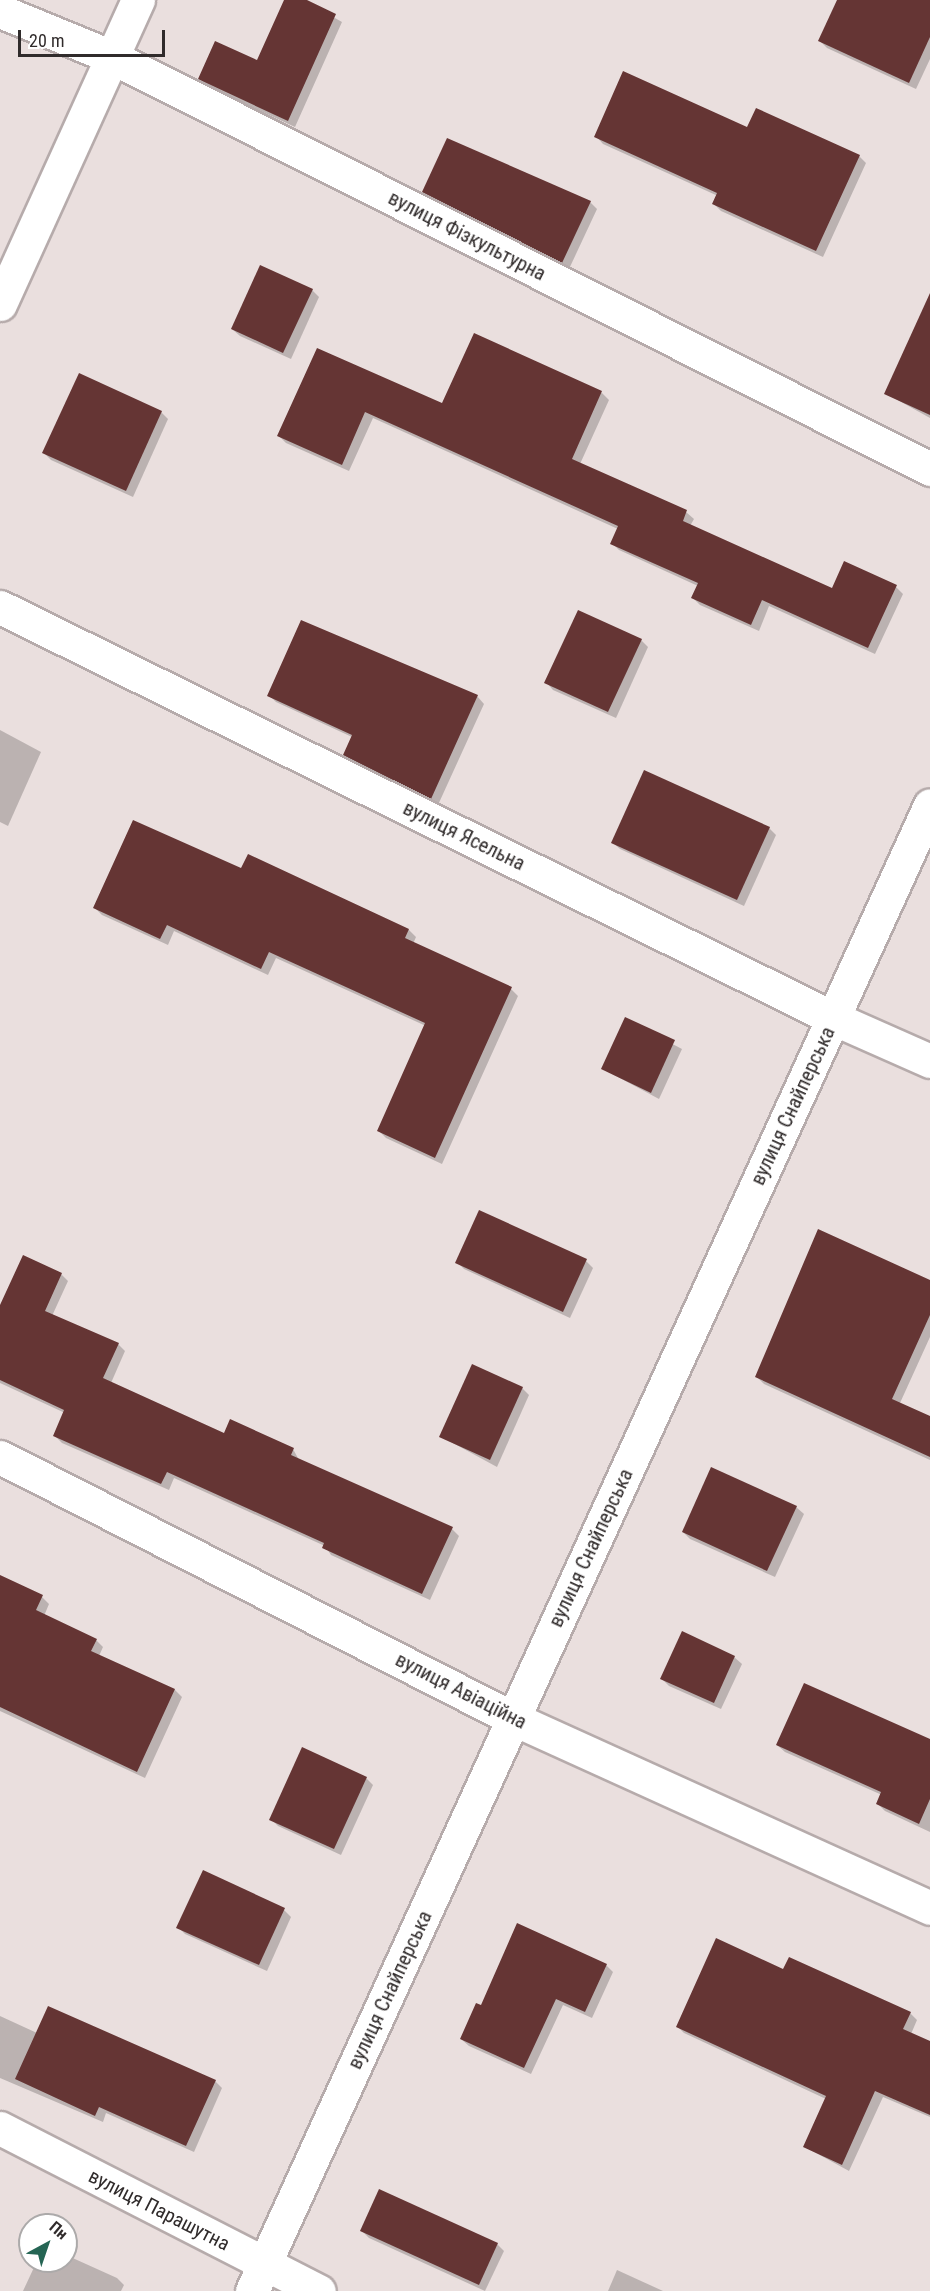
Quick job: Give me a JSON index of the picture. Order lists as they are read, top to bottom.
{
  "streets": {
    "street": [
      "вулиця Фізкультурна",
      "вулиця Ясельна",
      "вулиця Снайперська",
      "вулиця Авіаційна",
      "вулиця Парашутна"
    ]
  },
  "crossings": [
    ["вулиця Ясельна", "вулиця Снайперська"],
    ["вулиця Снайперська", "вулиця Авіаційна"],
    ["вулиця Снайперська", "вулиця Парашутна"]
  ],
  "scale_bar": "20 m",
  "north": "top right"
}
